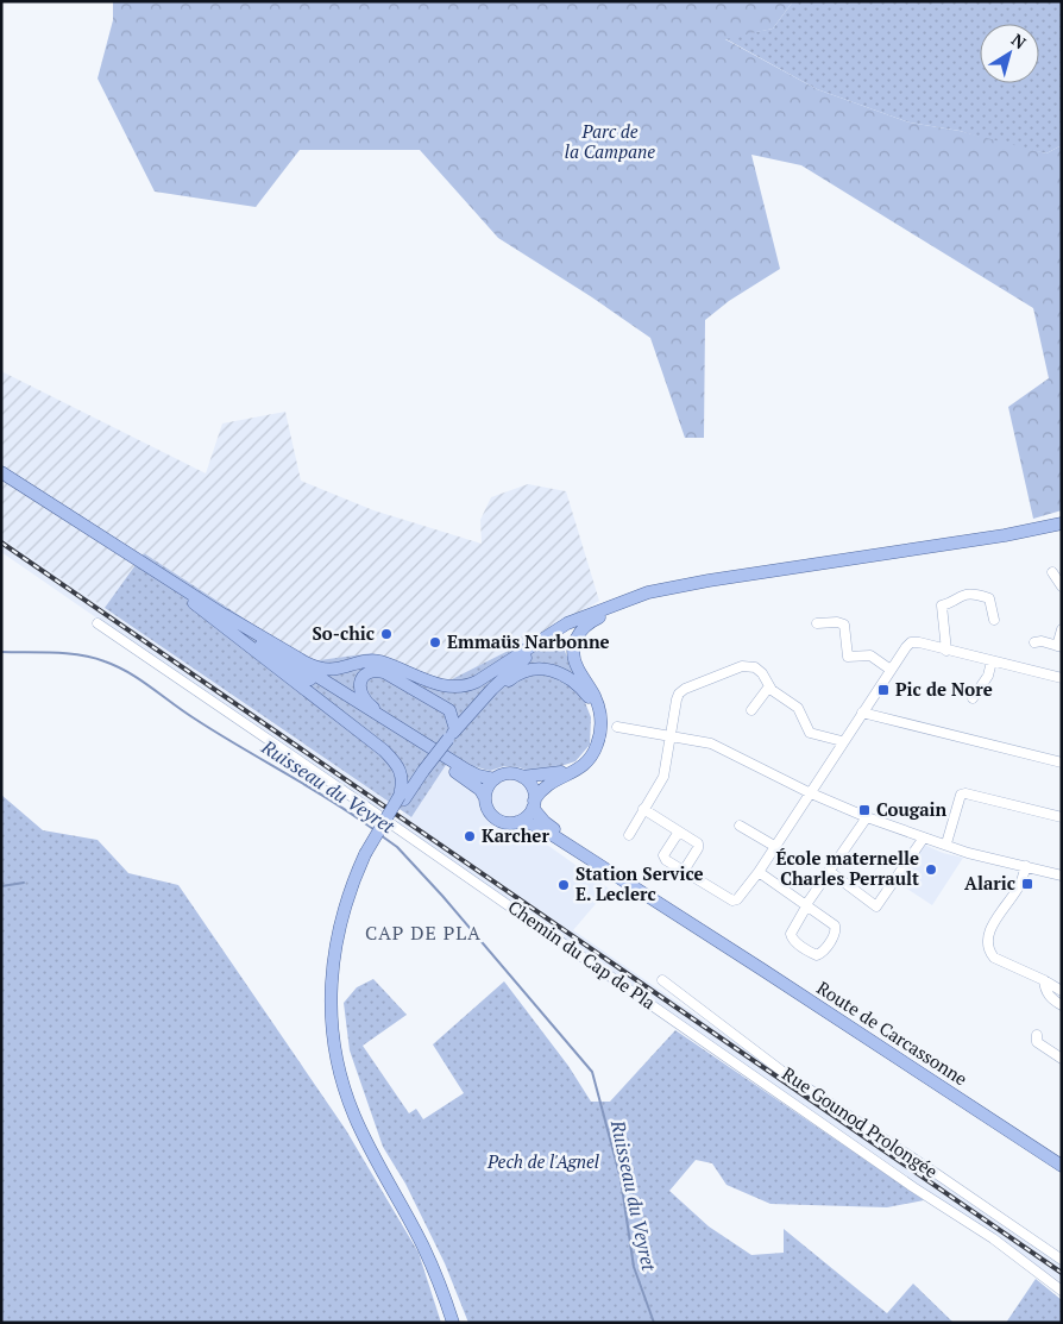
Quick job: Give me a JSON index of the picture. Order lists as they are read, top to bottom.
{
  "streets": {
    "main road": ["Route de Carcassonne"],
    "street": ["Chemin du Cap de Pla", "Rue Gounod Prolongée"]
  },
  "districts": ["CAP DE PLA"],
  "water": ["Ruisseau du Veyret"],
  "parks": ["Parc de la Campane", "Pech de l'Agnel"],
  "places": {
    "other": [
      "So-chic",
      "Emmaüs Narbonne",
      "Karcher",
      "École maternelle Charles Perrault",
      "Station Service E. Leclerc"
    ],
    "transit": ["Pic de Nore", "Cougain", "Alaric"]
  },
  "north": "top right"
}
